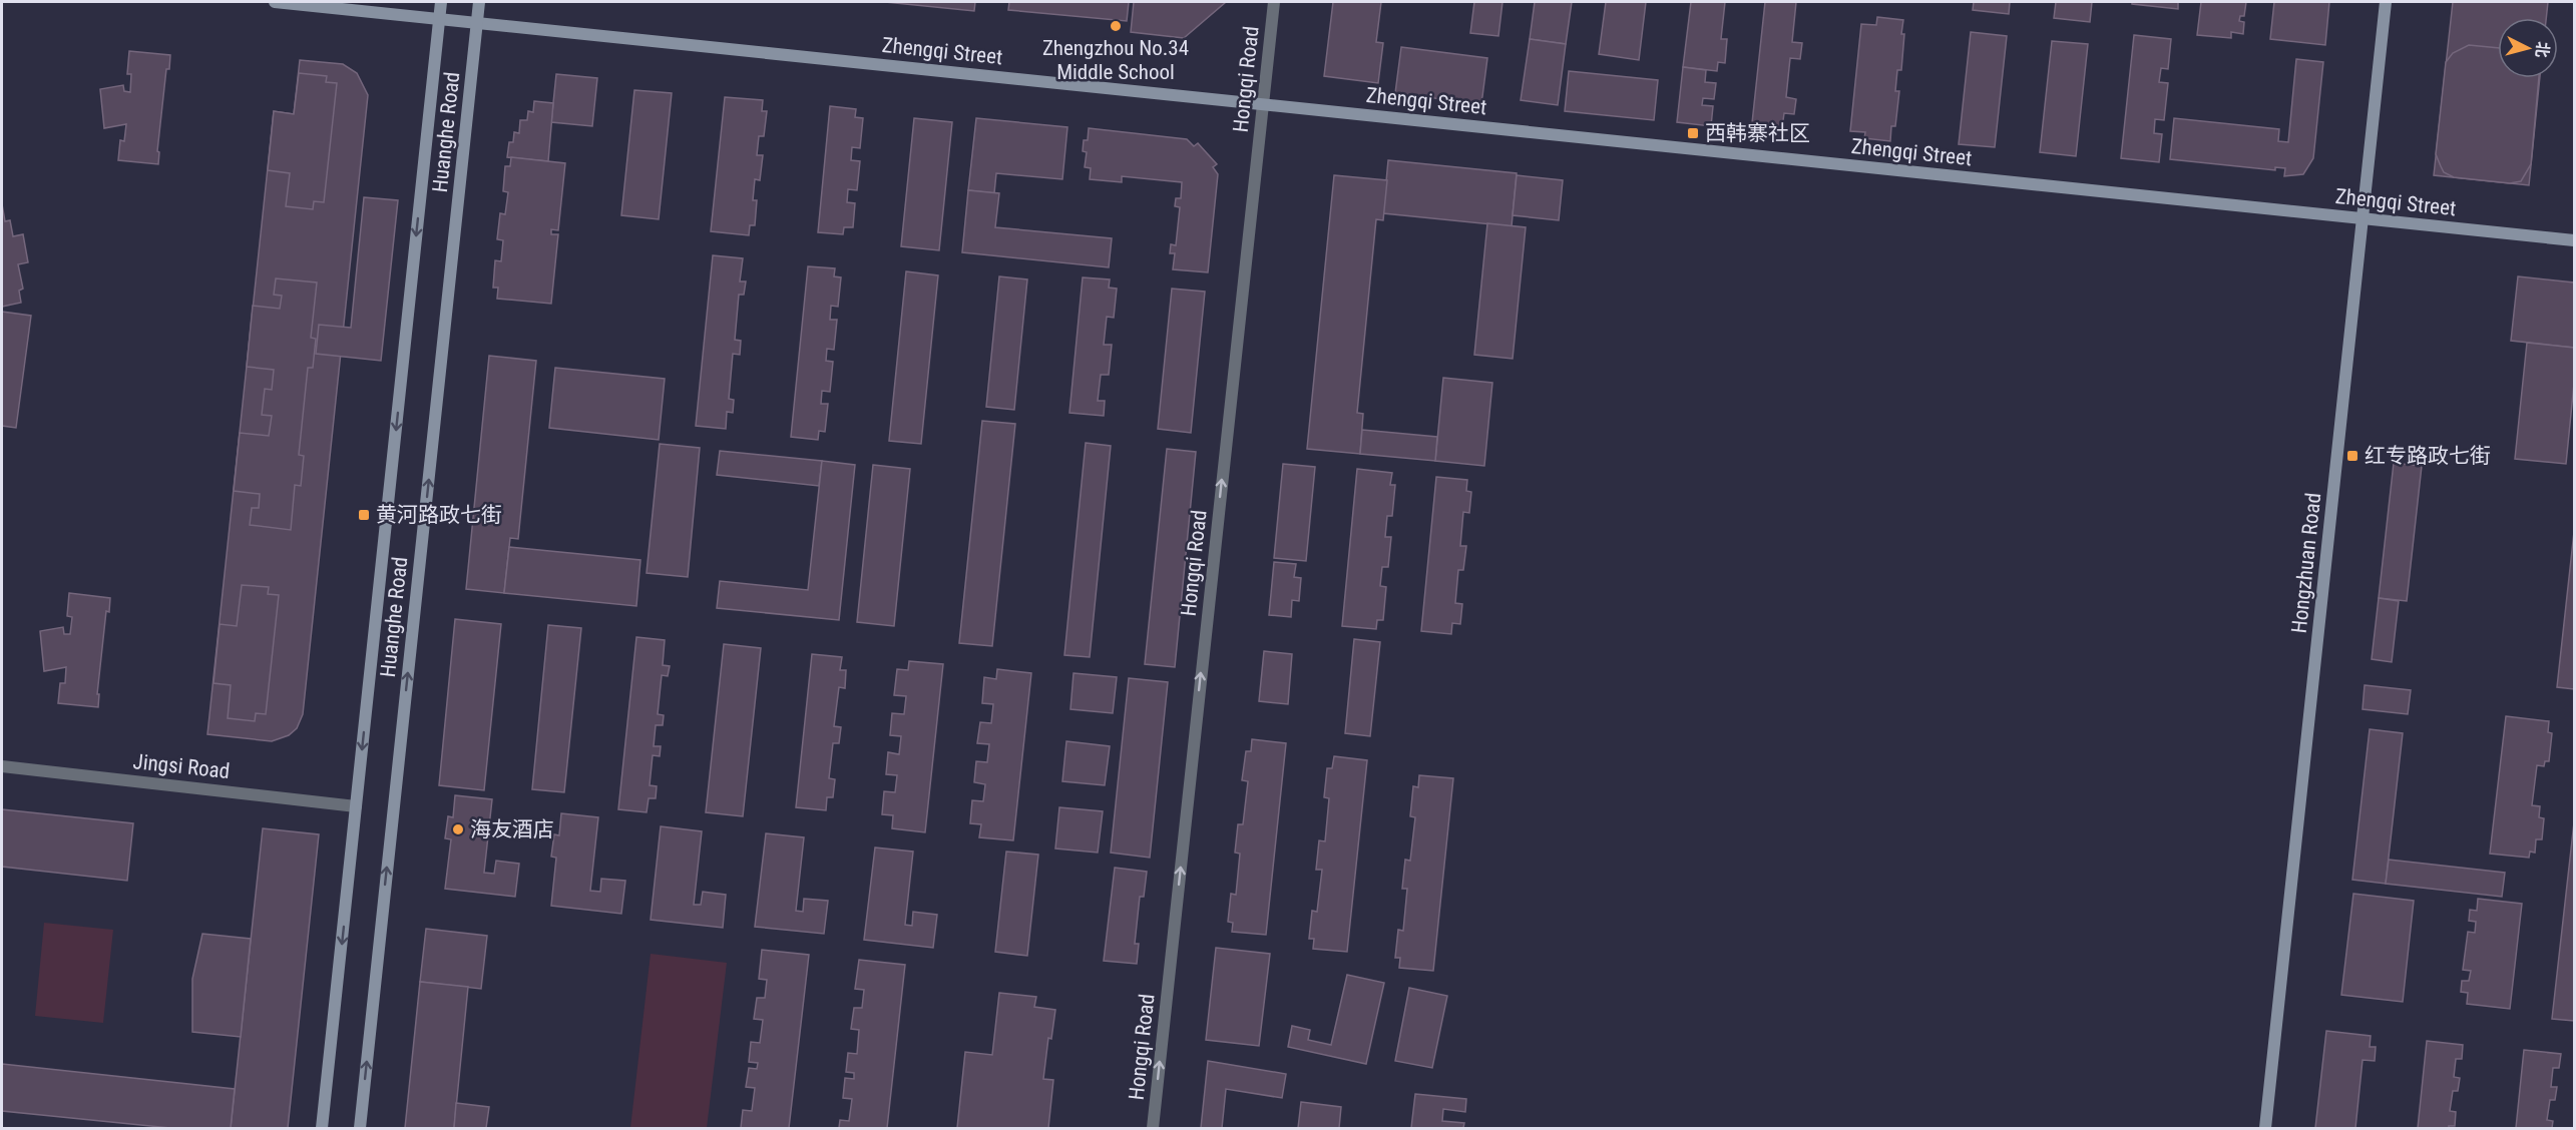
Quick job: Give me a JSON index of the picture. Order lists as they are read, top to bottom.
{
  "streets": {
    "street": [
      "Zhengqi Street",
      "Hongqi Road",
      "Huanghe Road",
      "Hongzhuan Road",
      "Jingsi Road"
    ]
  },
  "crossings": [
    ["Zhengqi Street", "Hongqi Road"],
    ["Zhengqi Street", "Huanghe Road"],
    ["Zhengqi Street", "Hongzhuan Road"],
    ["Huanghe Road", "Jingsi Road"]
  ],
  "one_way": ["Hongqi Road"],
  "places": {
    "other": ["Zhengzhou No.34 Middle School", "海友酒店"],
    "transit": ["西韩寨社区", "红专路政七街", "黄河路政七街"]
  },
  "north": "right"
}
